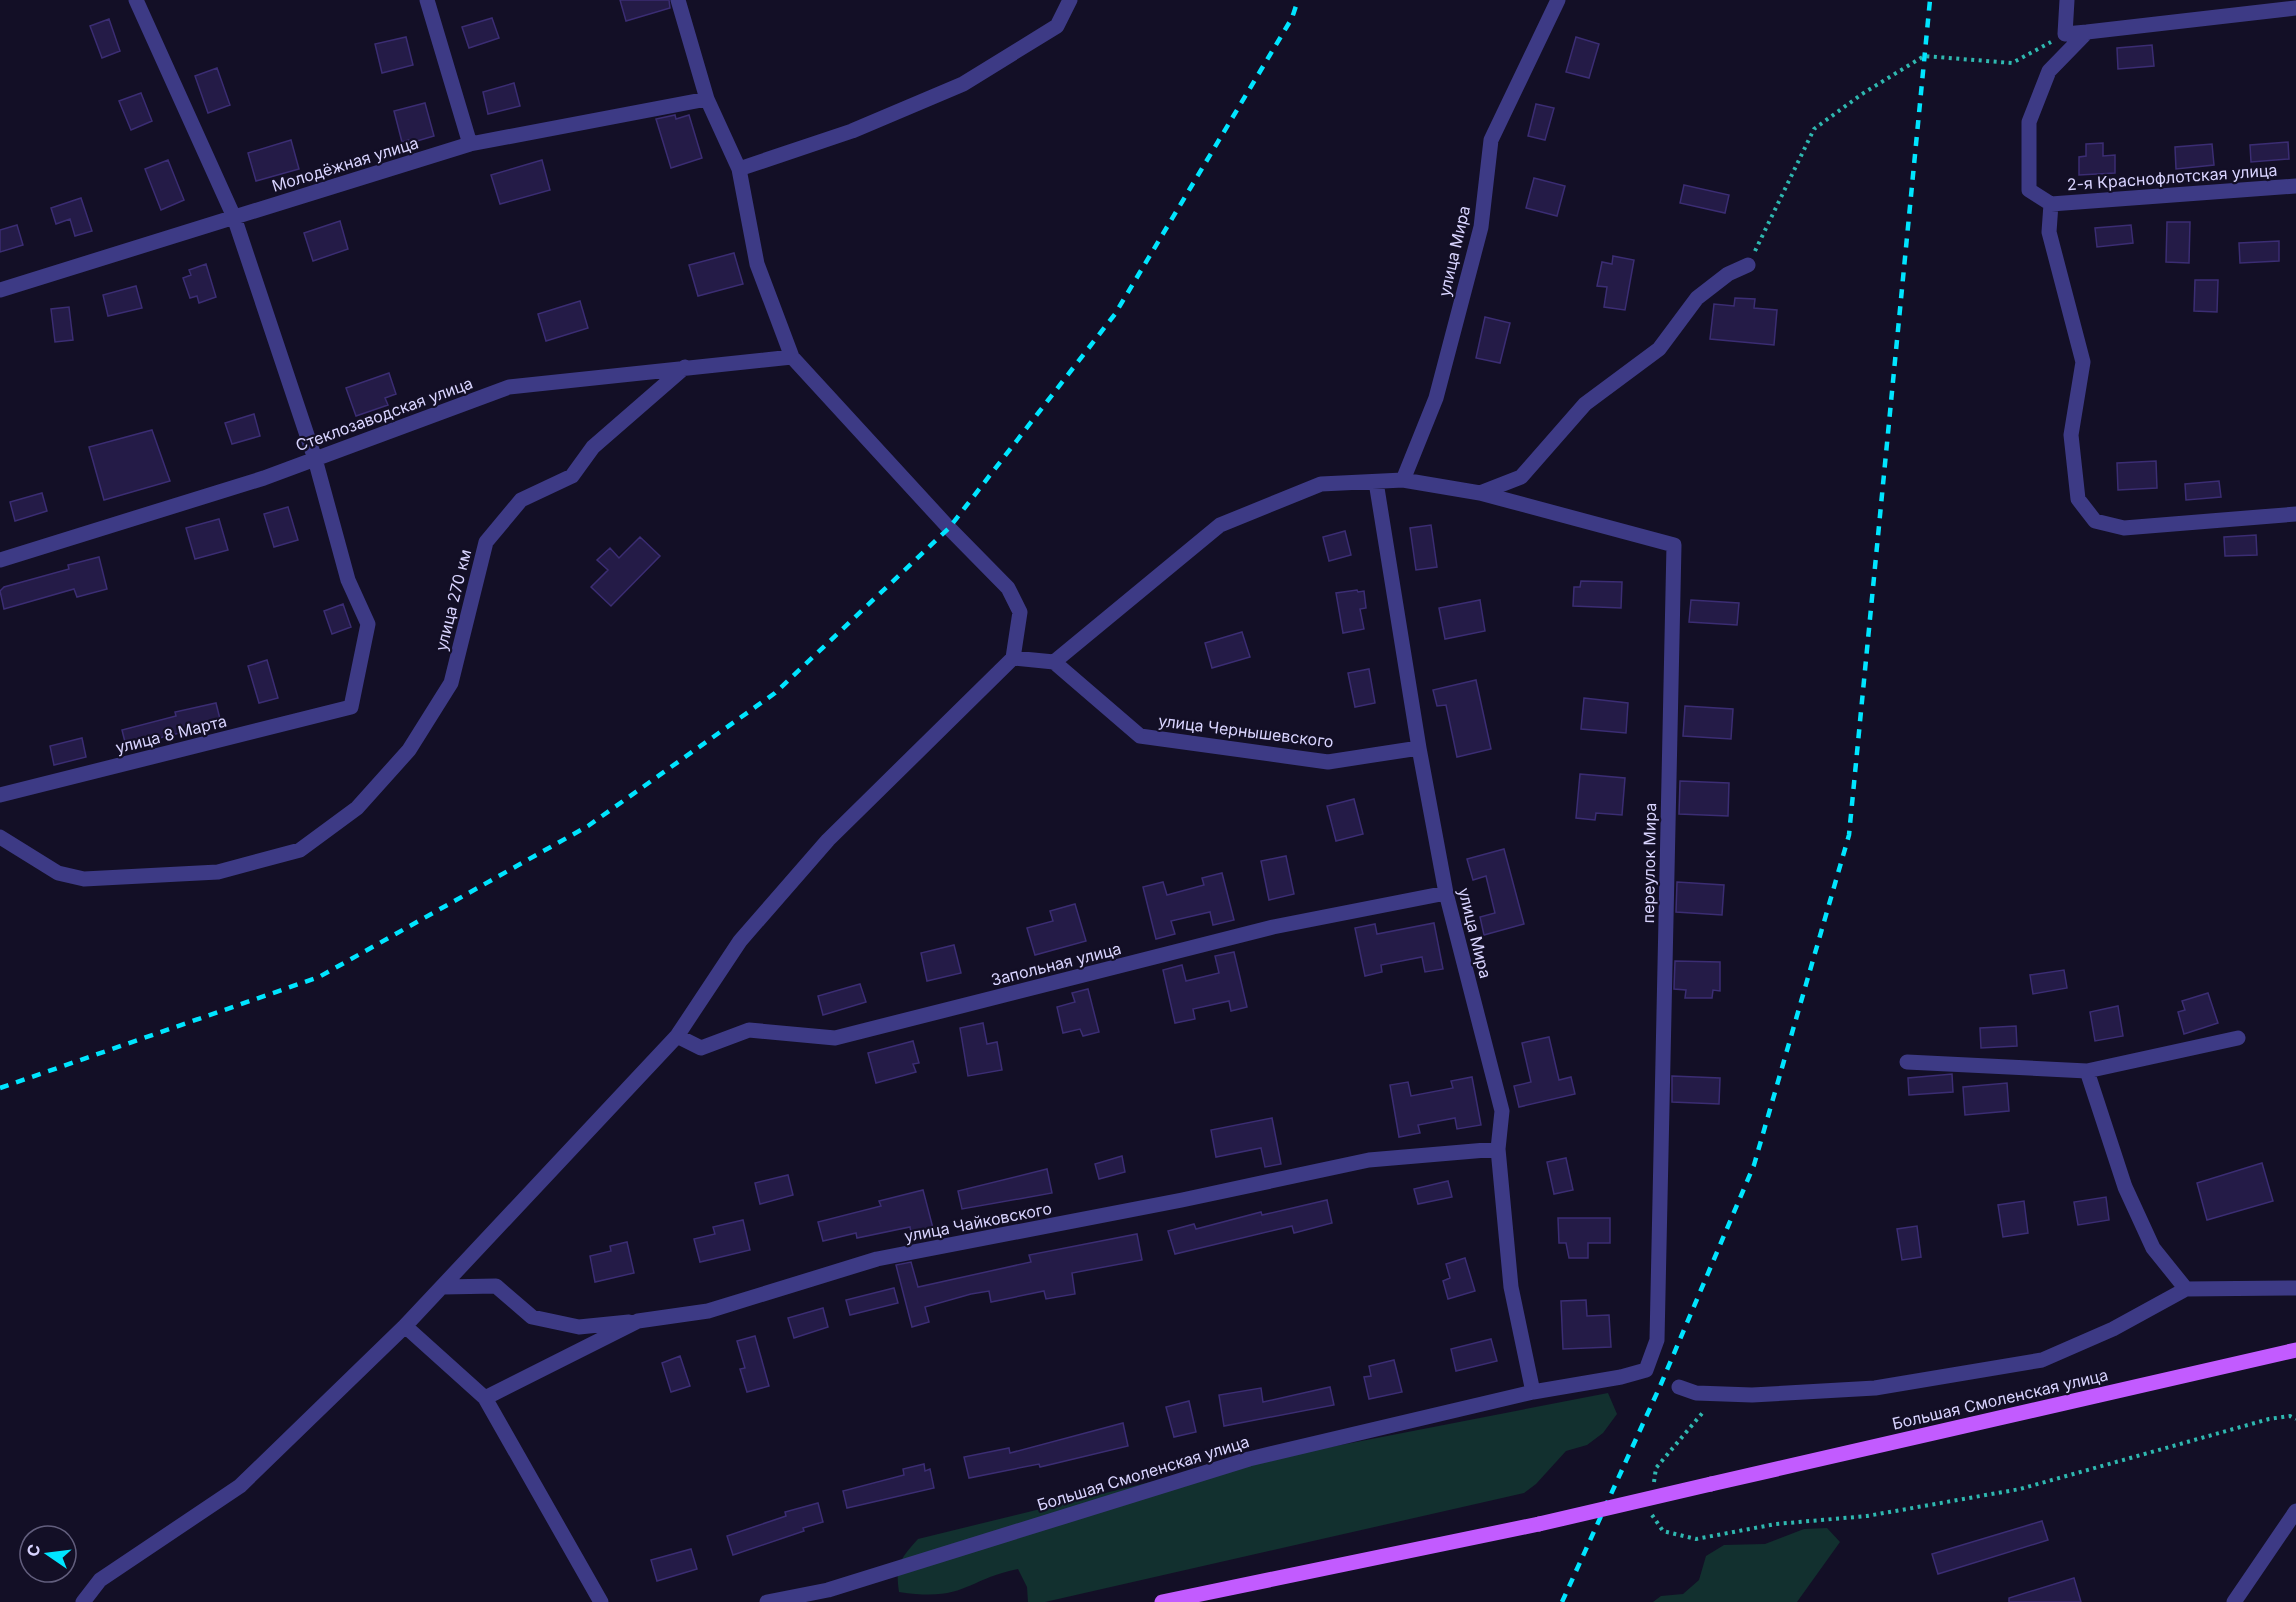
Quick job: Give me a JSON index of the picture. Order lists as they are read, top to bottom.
{
  "streets": {
    "main road": ["Большая Смоленская улица"],
    "street": [
      "Молодёжная улица",
      "2-я Краснофлотская улица",
      "улица Мира",
      "Стеклозаводская улица",
      "улица 270 км",
      "улица Чернышевского",
      "улица 8 Марта",
      "переулок Мира",
      "Запольная улица",
      "улица Чайковского"
    ]
  },
  "crossings": [
    ["улица Мира", "улица Чернышевского"],
    ["улица Мира", "переулок Мира"],
    ["улица Мира", "Запольная улица"],
    ["улица Мира", "улица Чайковского"],
    ["улица Мира", "Большая Смоленская улица"],
    ["Стеклозаводская улица", "улица 270 км"],
    ["Стеклозаводская улица", "улица 8 Марта"],
    ["улица Чернышевского", "переулок Мира"],
    ["переулок Мира", "Большая Смоленская улица"]
  ],
  "north": "left"
}
